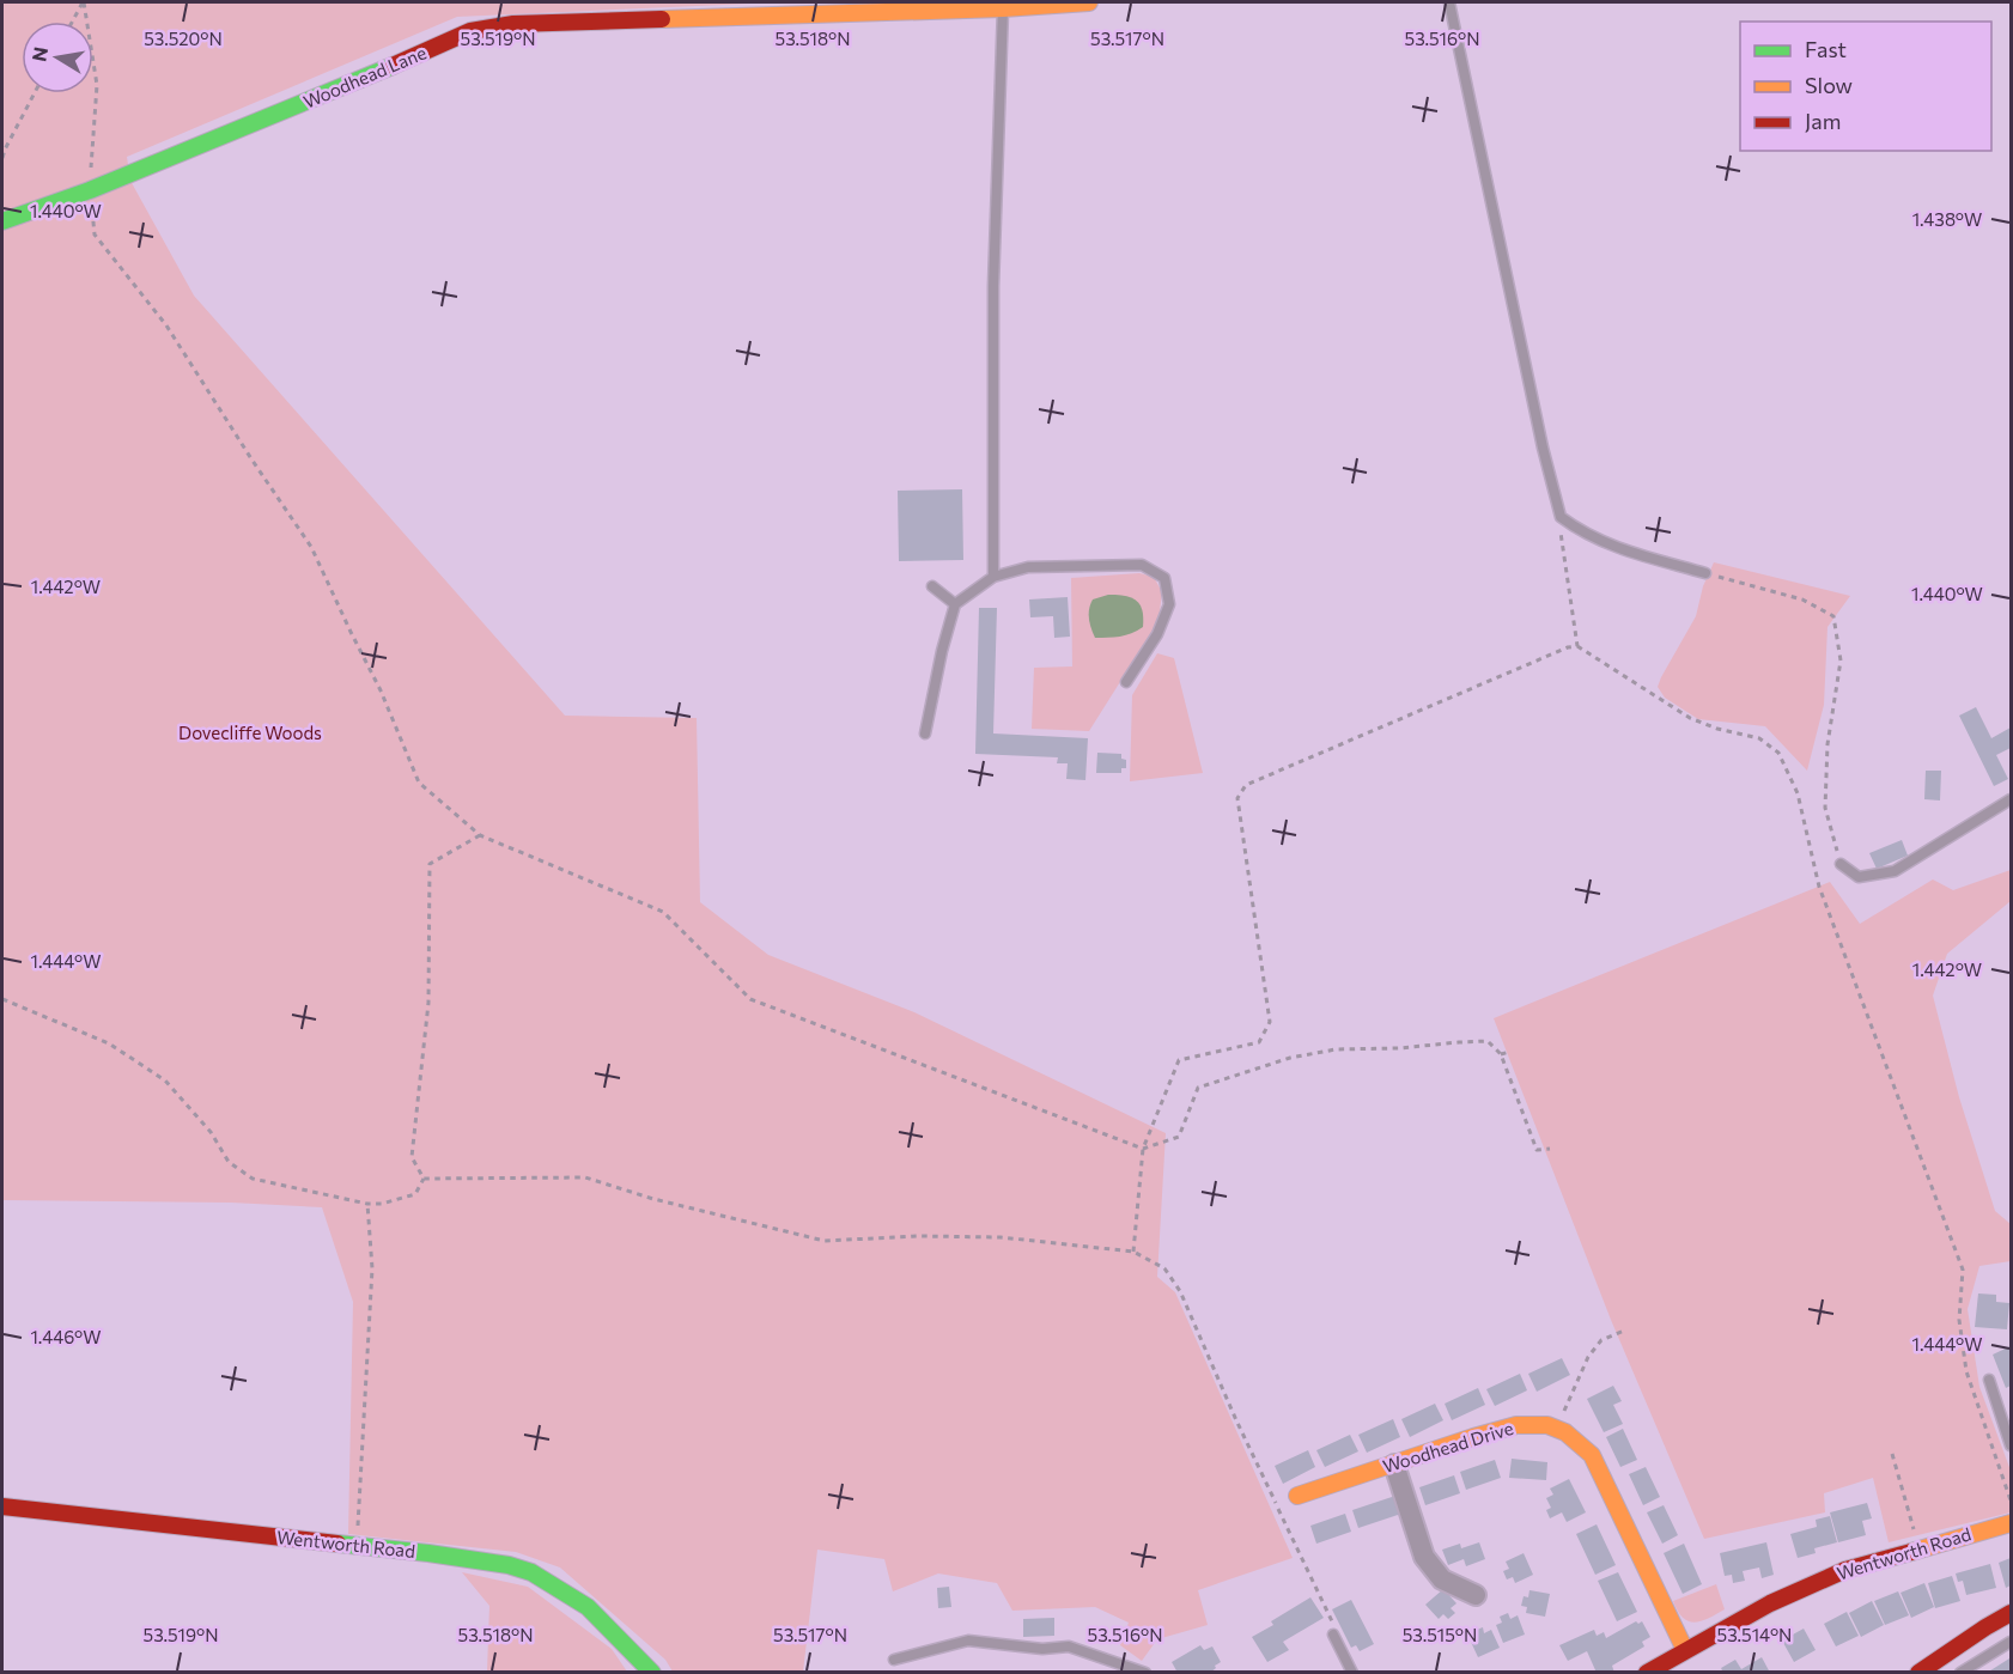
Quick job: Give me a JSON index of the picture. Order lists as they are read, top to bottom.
{
  "streets": {
    "street": ["Woodhead Lane", "Woodhead Drive", "Wentworth Road"]
  },
  "parks": ["Dovecliffe Woods"],
  "legend": ["Fast", "Slow", "Jam"],
  "north": "left",
  "coordinates": [
    "53.520°N",
    "53.519°N",
    "53.518°N",
    "53.517°N",
    "53.516°N",
    "1.440°W",
    "1.438°W",
    "1.442°W",
    "1.444°W",
    "1.446°W",
    "53.515°N",
    "53.514°N"
  ]
}
